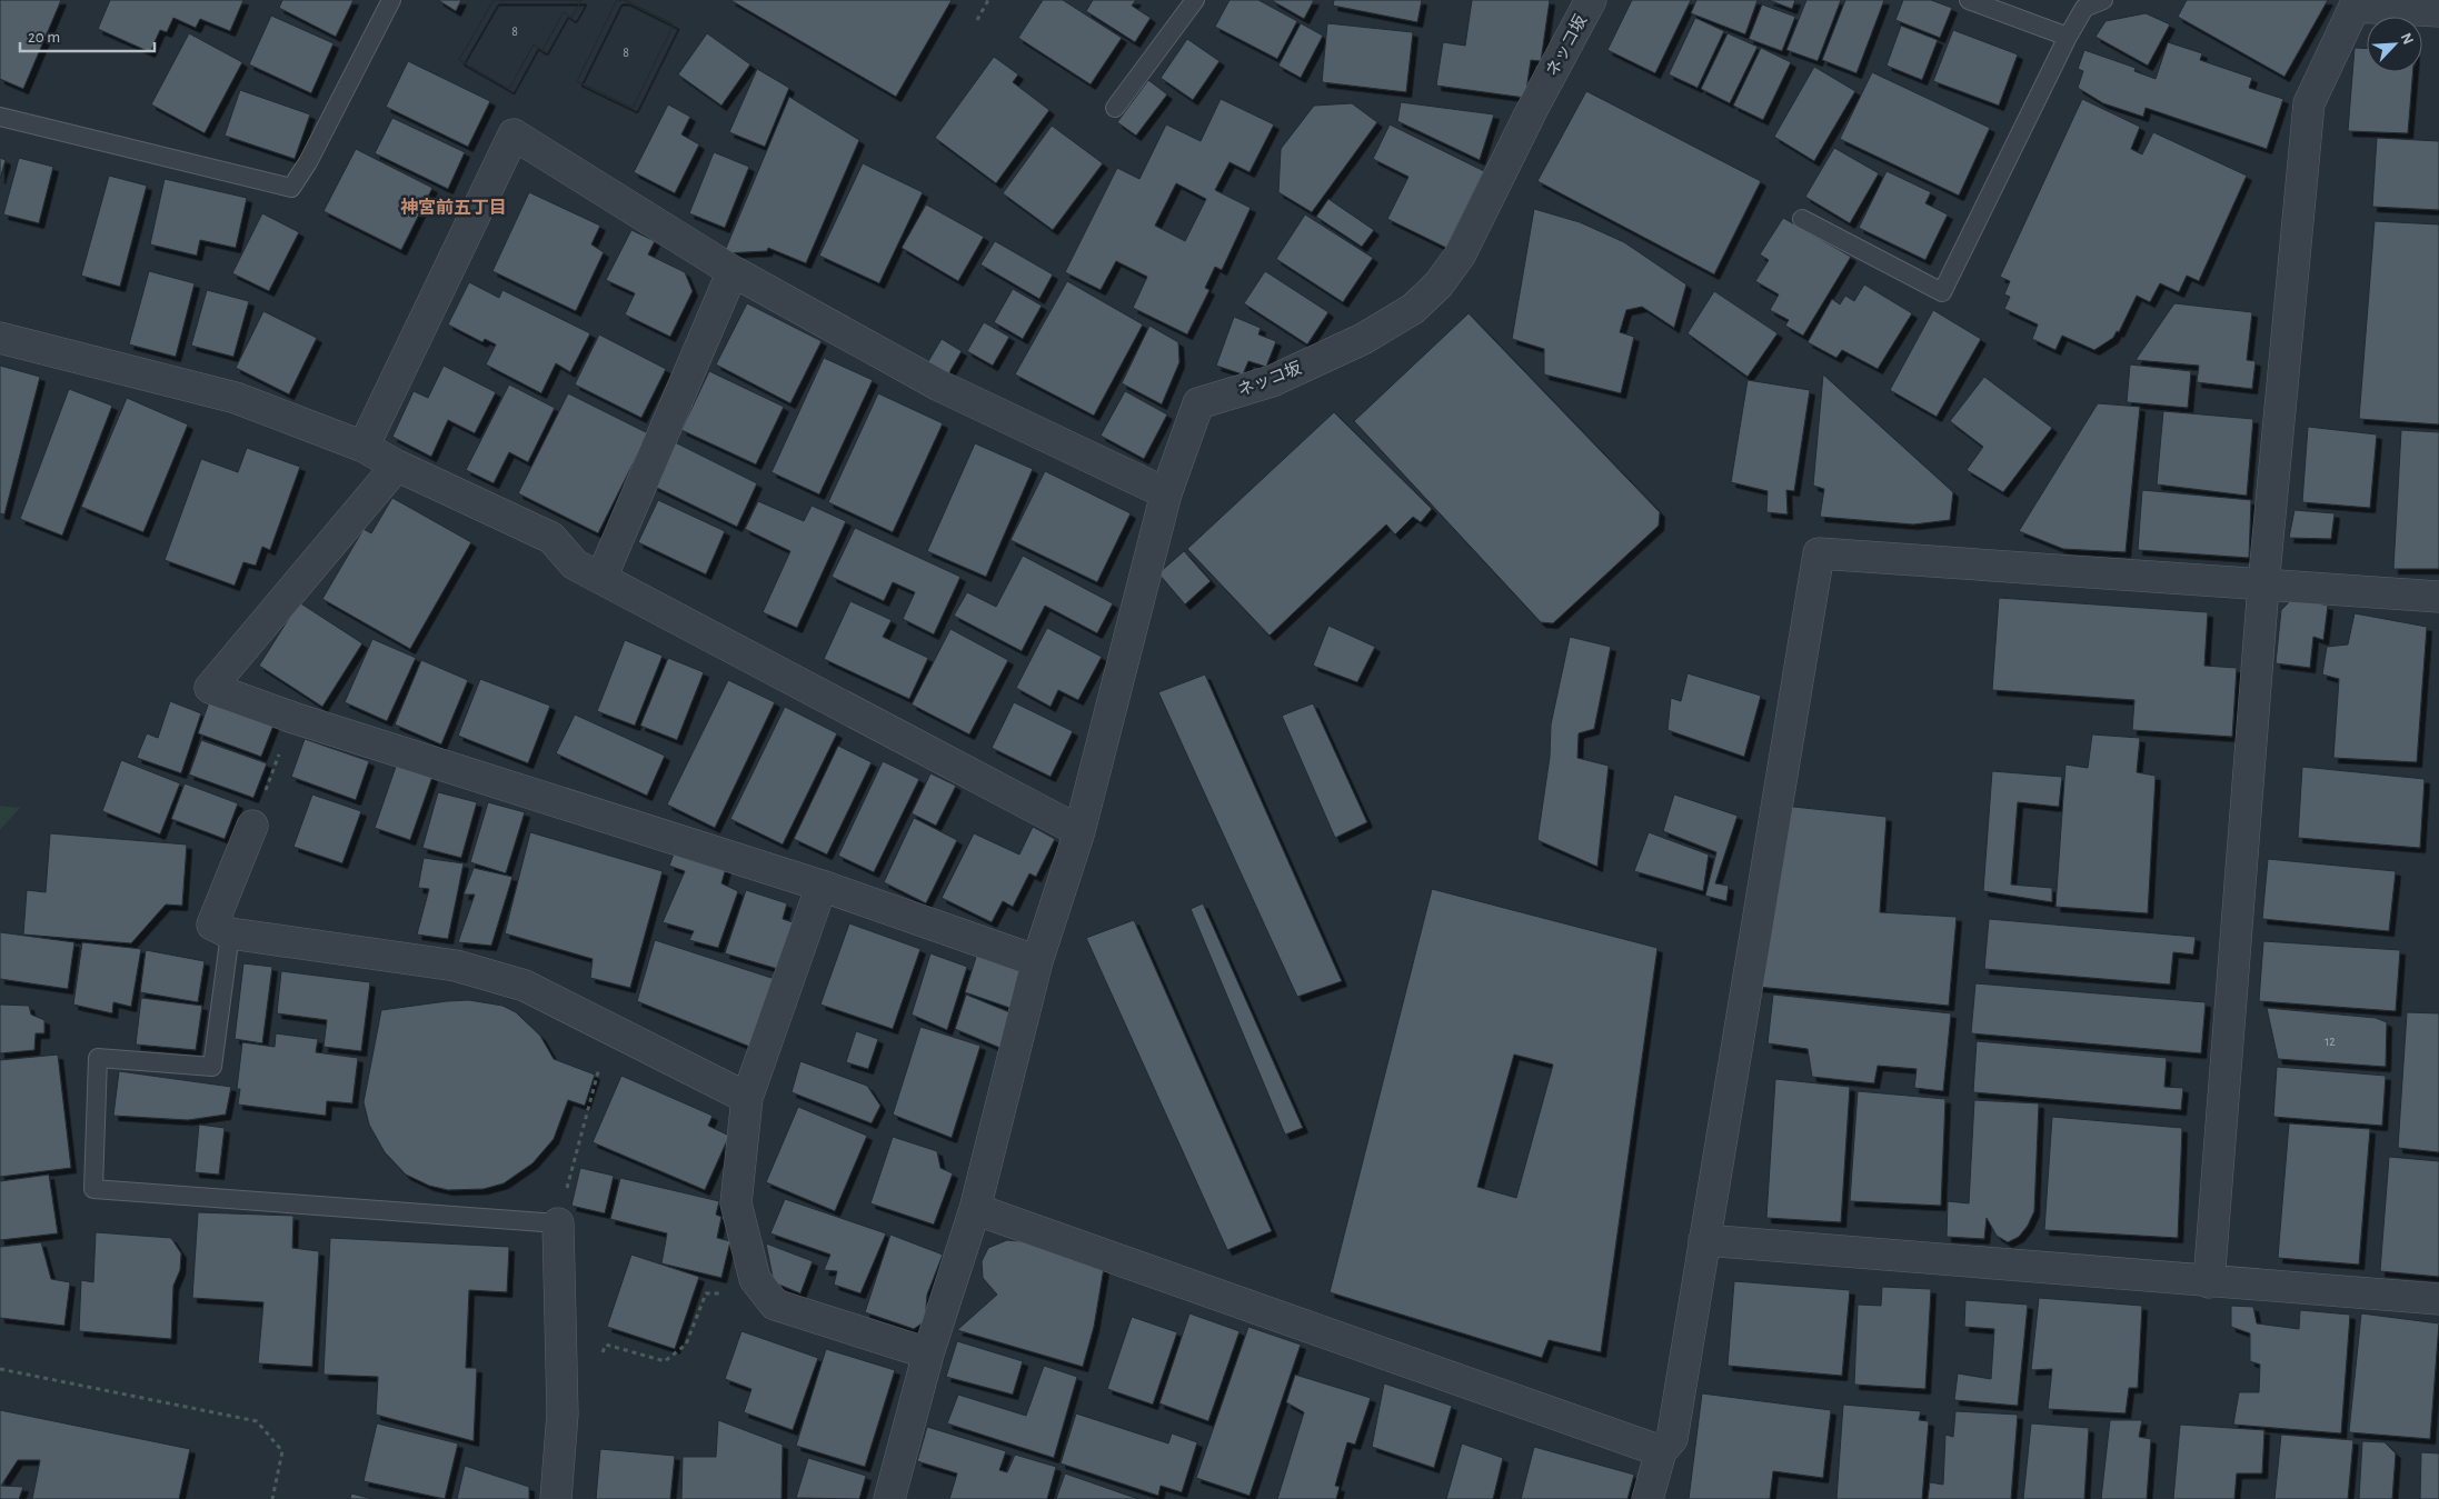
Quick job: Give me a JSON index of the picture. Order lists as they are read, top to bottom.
{
  "streets": {
    "street": ["ネッコ坂"]
  },
  "districts": ["神宮前五丁目"],
  "house_numbers": ["8", "8", "12"],
  "scale_bar": "20 m",
  "north": "top right"
}
